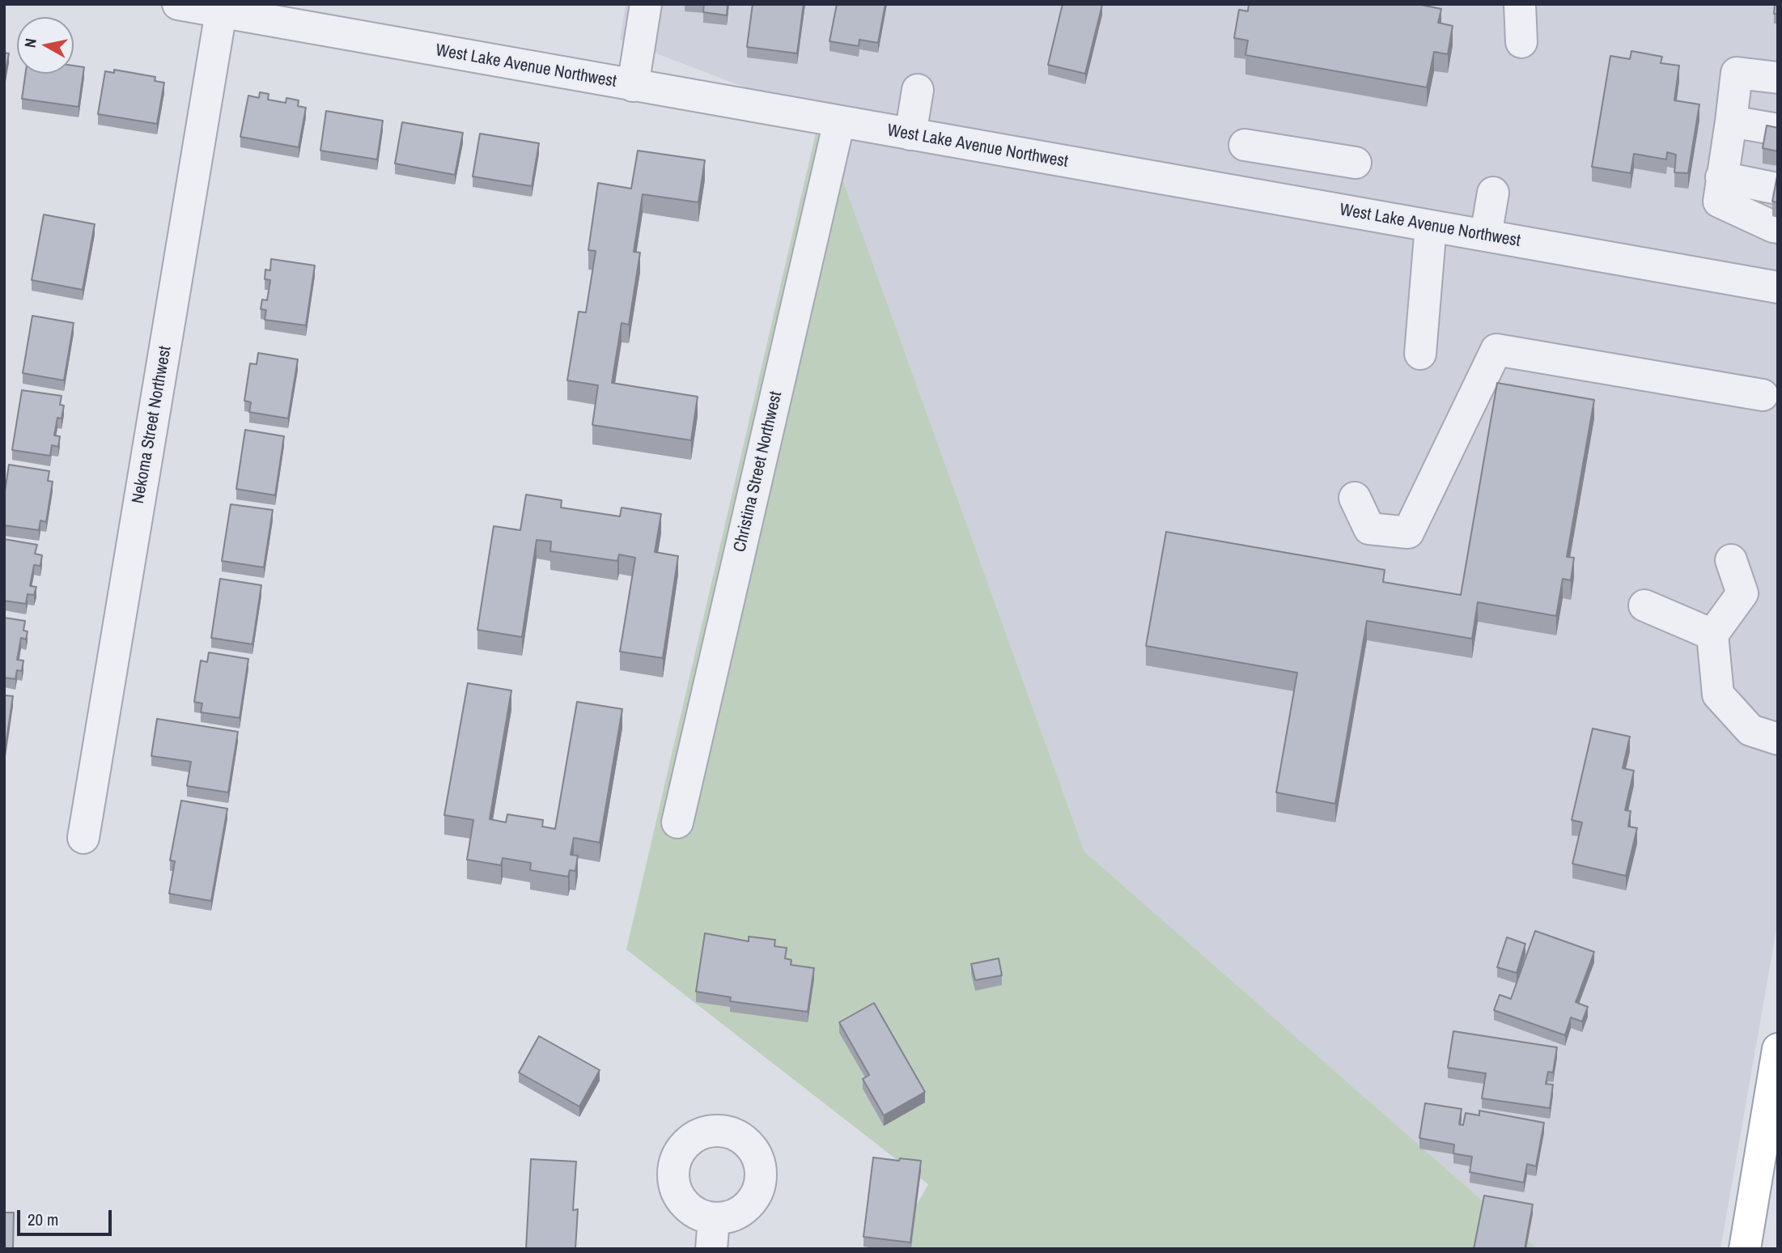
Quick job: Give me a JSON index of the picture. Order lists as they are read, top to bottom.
{
  "streets": {
    "street": ["West Lake Avenue Northwest", "Nekoma Street Northwest", "Christina Street Northwest"]
  },
  "crossings": [
    ["West Lake Avenue Northwest", "Nekoma Street Northwest"],
    ["West Lake Avenue Northwest", "Christina Street Northwest"]
  ],
  "scale_bar": "20 m",
  "north": "left"
}
